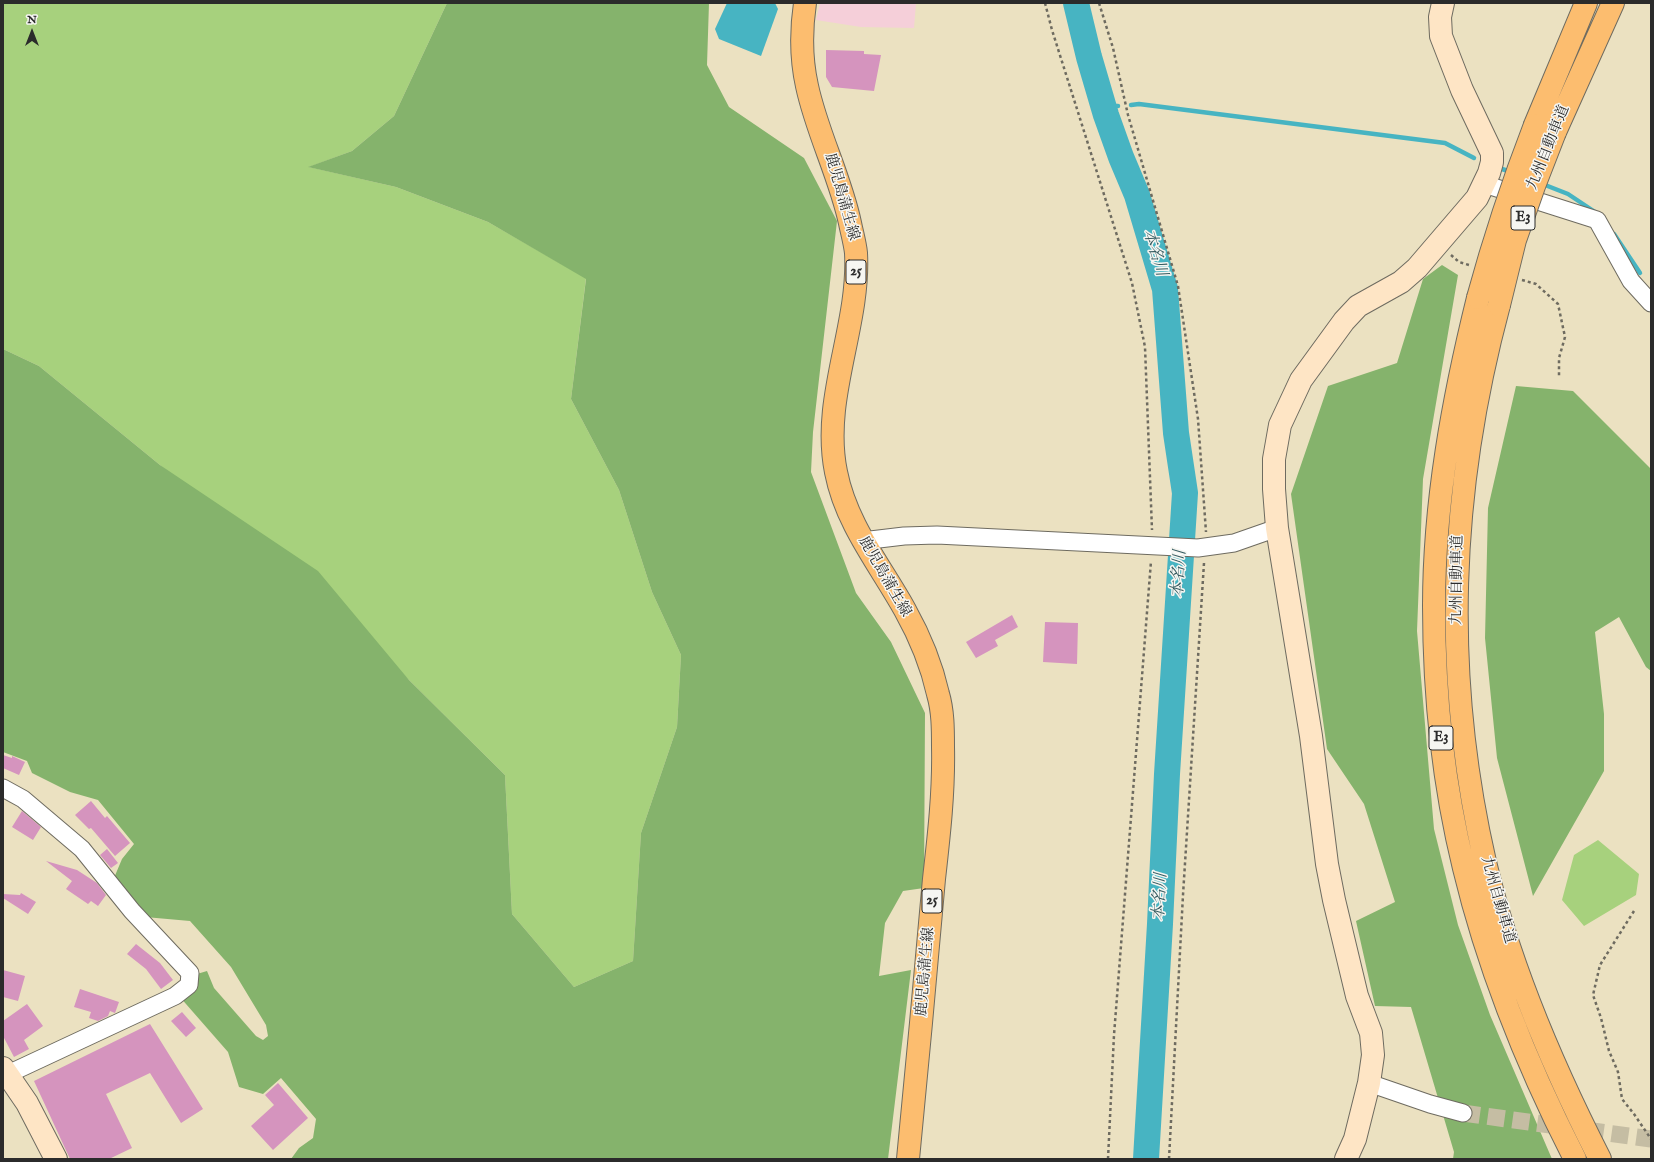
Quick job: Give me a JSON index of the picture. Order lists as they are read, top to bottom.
{
  "streets": {
    "main road": [
      "九州自動車道",
      "鹿児島蒲生線",
      "E3",
      "25"
    ]
  },
  "water": ["本名川"],
  "north": "top"
}
